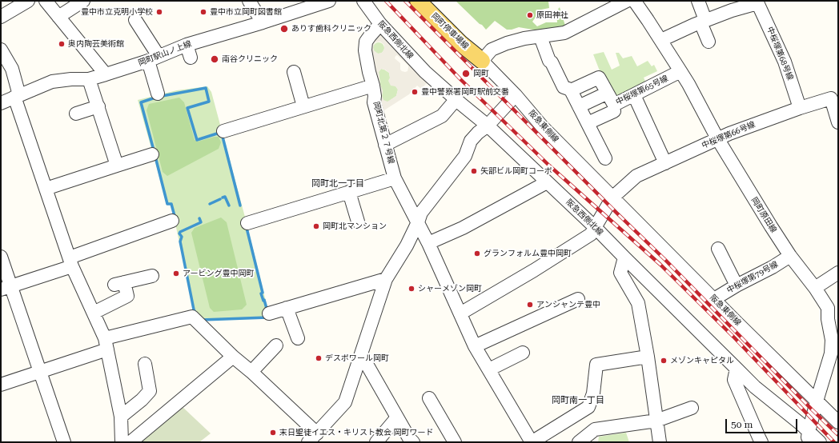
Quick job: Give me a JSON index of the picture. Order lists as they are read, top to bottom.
{
  "streets": {
    "main road": ["岡町停車場線"],
    "street": [
      "阪急西側北線",
      "岡町駅山ノ上線",
      "中桜塚第68号線",
      "中桜塚第65号線",
      "阪急東側線",
      "岡町北第２７号線",
      "中桜塚第66号線",
      "岡町原田線",
      "中桜塚第79号線"
    ]
  },
  "crossings": [
    ["岡町停車場線", "阪急東側線"],
    ["阪急西側北線", "岡町北第２７号線"],
    ["阪急西側北線", "岡町原田線"],
    ["中桜塚第68号線", "中桜塚第66号線"],
    ["中桜塚第65号線", "岡町原田線"],
    ["阪急東側線", "中桜塚第66号線"],
    ["阪急東側線", "岡町原田線"],
    ["阪急東側線", "中桜塚第79号線"],
    ["中桜塚第66号線", "岡町原田線"],
    ["岡町原田線", "中桜塚第79号線"]
  ],
  "districts": ["岡町北一丁目", "岡町南一丁目"],
  "places": [
    "豊中市立克明小学校",
    "豊中市立岡町図書館",
    "原田神社",
    "ありす歯科クリニック",
    "奥内陶芸美術館",
    "南谷クリニック",
    "岡町",
    "豊中警察署岡町駅前交番",
    "矢部ビル岡町コーポ",
    "岡町北マンション",
    "グランフォルム豊中岡町",
    "アービング豊中岡町",
    "シャーメゾン岡町",
    "アンシャンテ豊中",
    "デスポワール岡町",
    "メゾンキャピタル",
    "末日聖徒イエス・キリスト教会 岡町ワード"
  ],
  "scale_bar": "50 m"
}
